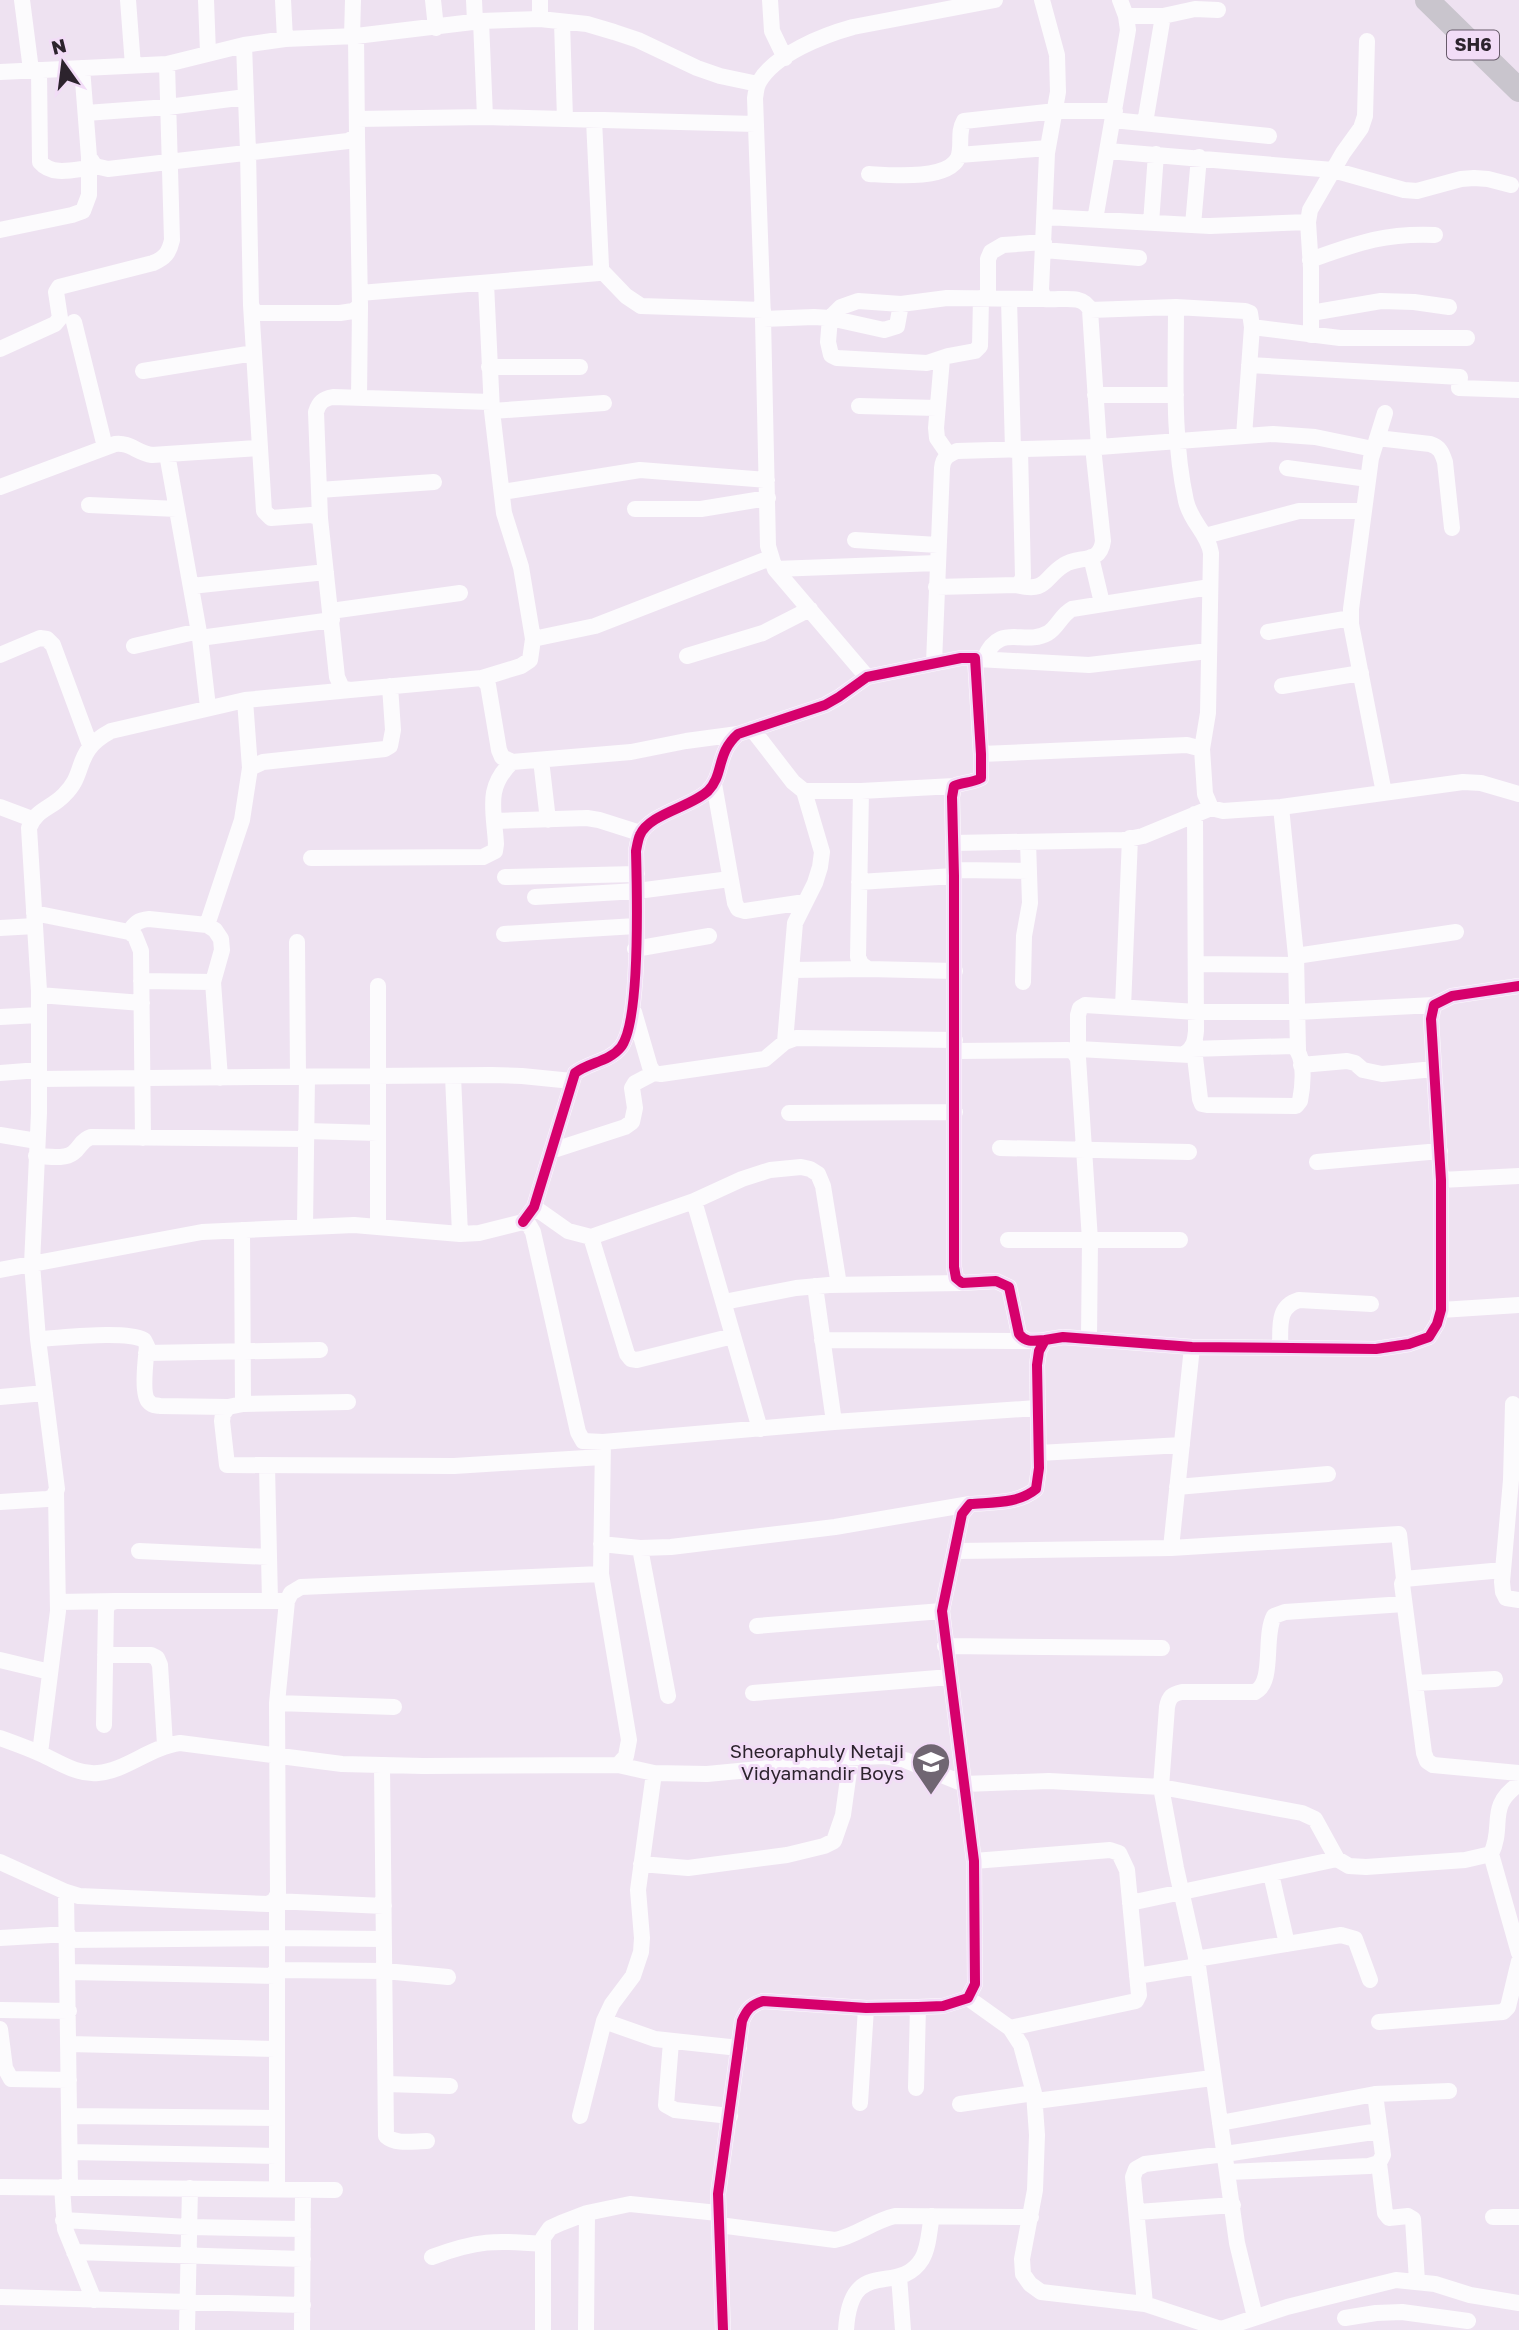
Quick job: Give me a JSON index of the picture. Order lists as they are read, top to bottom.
{
  "streets": {
    "main road": ["SH6"]
  },
  "places": {
    "school or university": ["Sheoraphuly Netaji Vidyamandir Boys"]
  },
  "north": "top"
}
